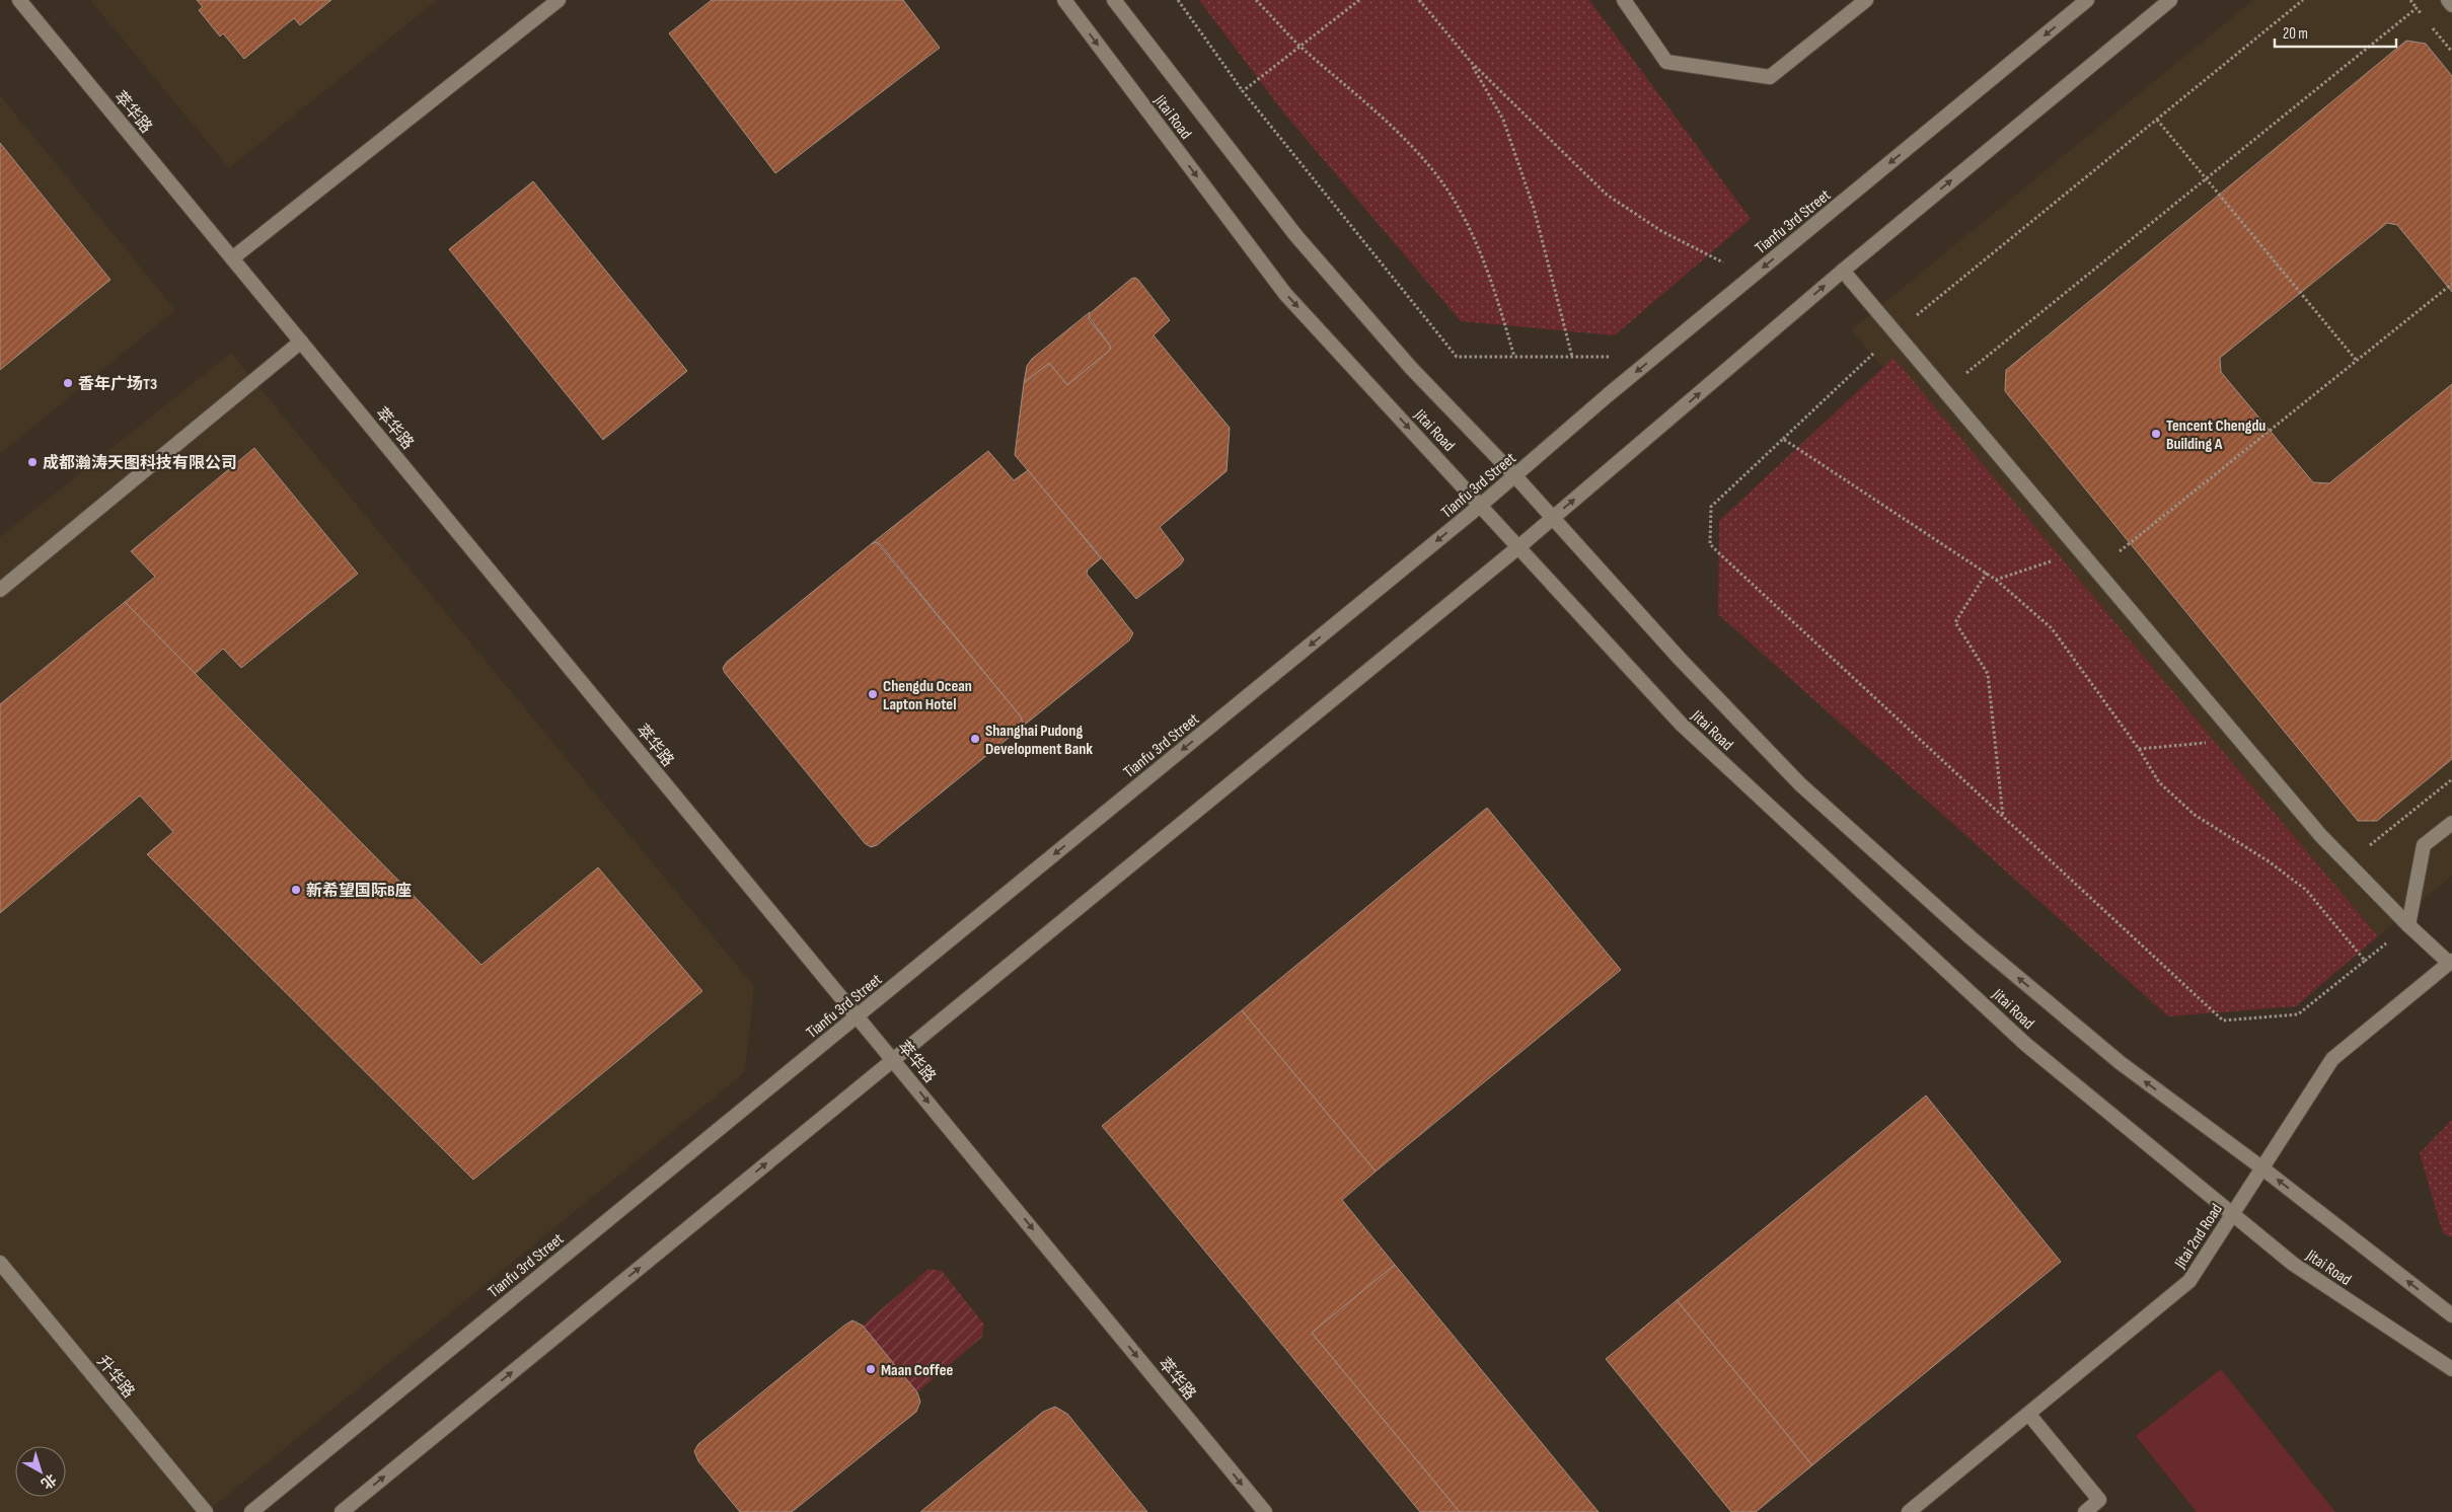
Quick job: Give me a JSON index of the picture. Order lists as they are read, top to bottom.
{
  "streets": {
    "street": [
      "萃华路",
      "Jitai Road",
      "Tianfu 3rd Street",
      "Jitai 2nd Road",
      "升华路"
    ]
  },
  "crossings": [
    ["萃华路", "Tianfu 3rd Street"],
    ["Jitai Road", "Tianfu 3rd Street"],
    ["Jitai Road", "Jitai 2nd Road"]
  ],
  "places": [
    "香年广场T3",
    "Tencent Chengdu Building A",
    "成都瀚涛天图科技有限公司",
    "Chengdu Ocean Lapton Hotel",
    "Shanghai Pudong Development Bank",
    "新希望国际B座",
    "Maan Coffee"
  ],
  "scale_bar": "20 m",
  "north": "bottom right"
}
